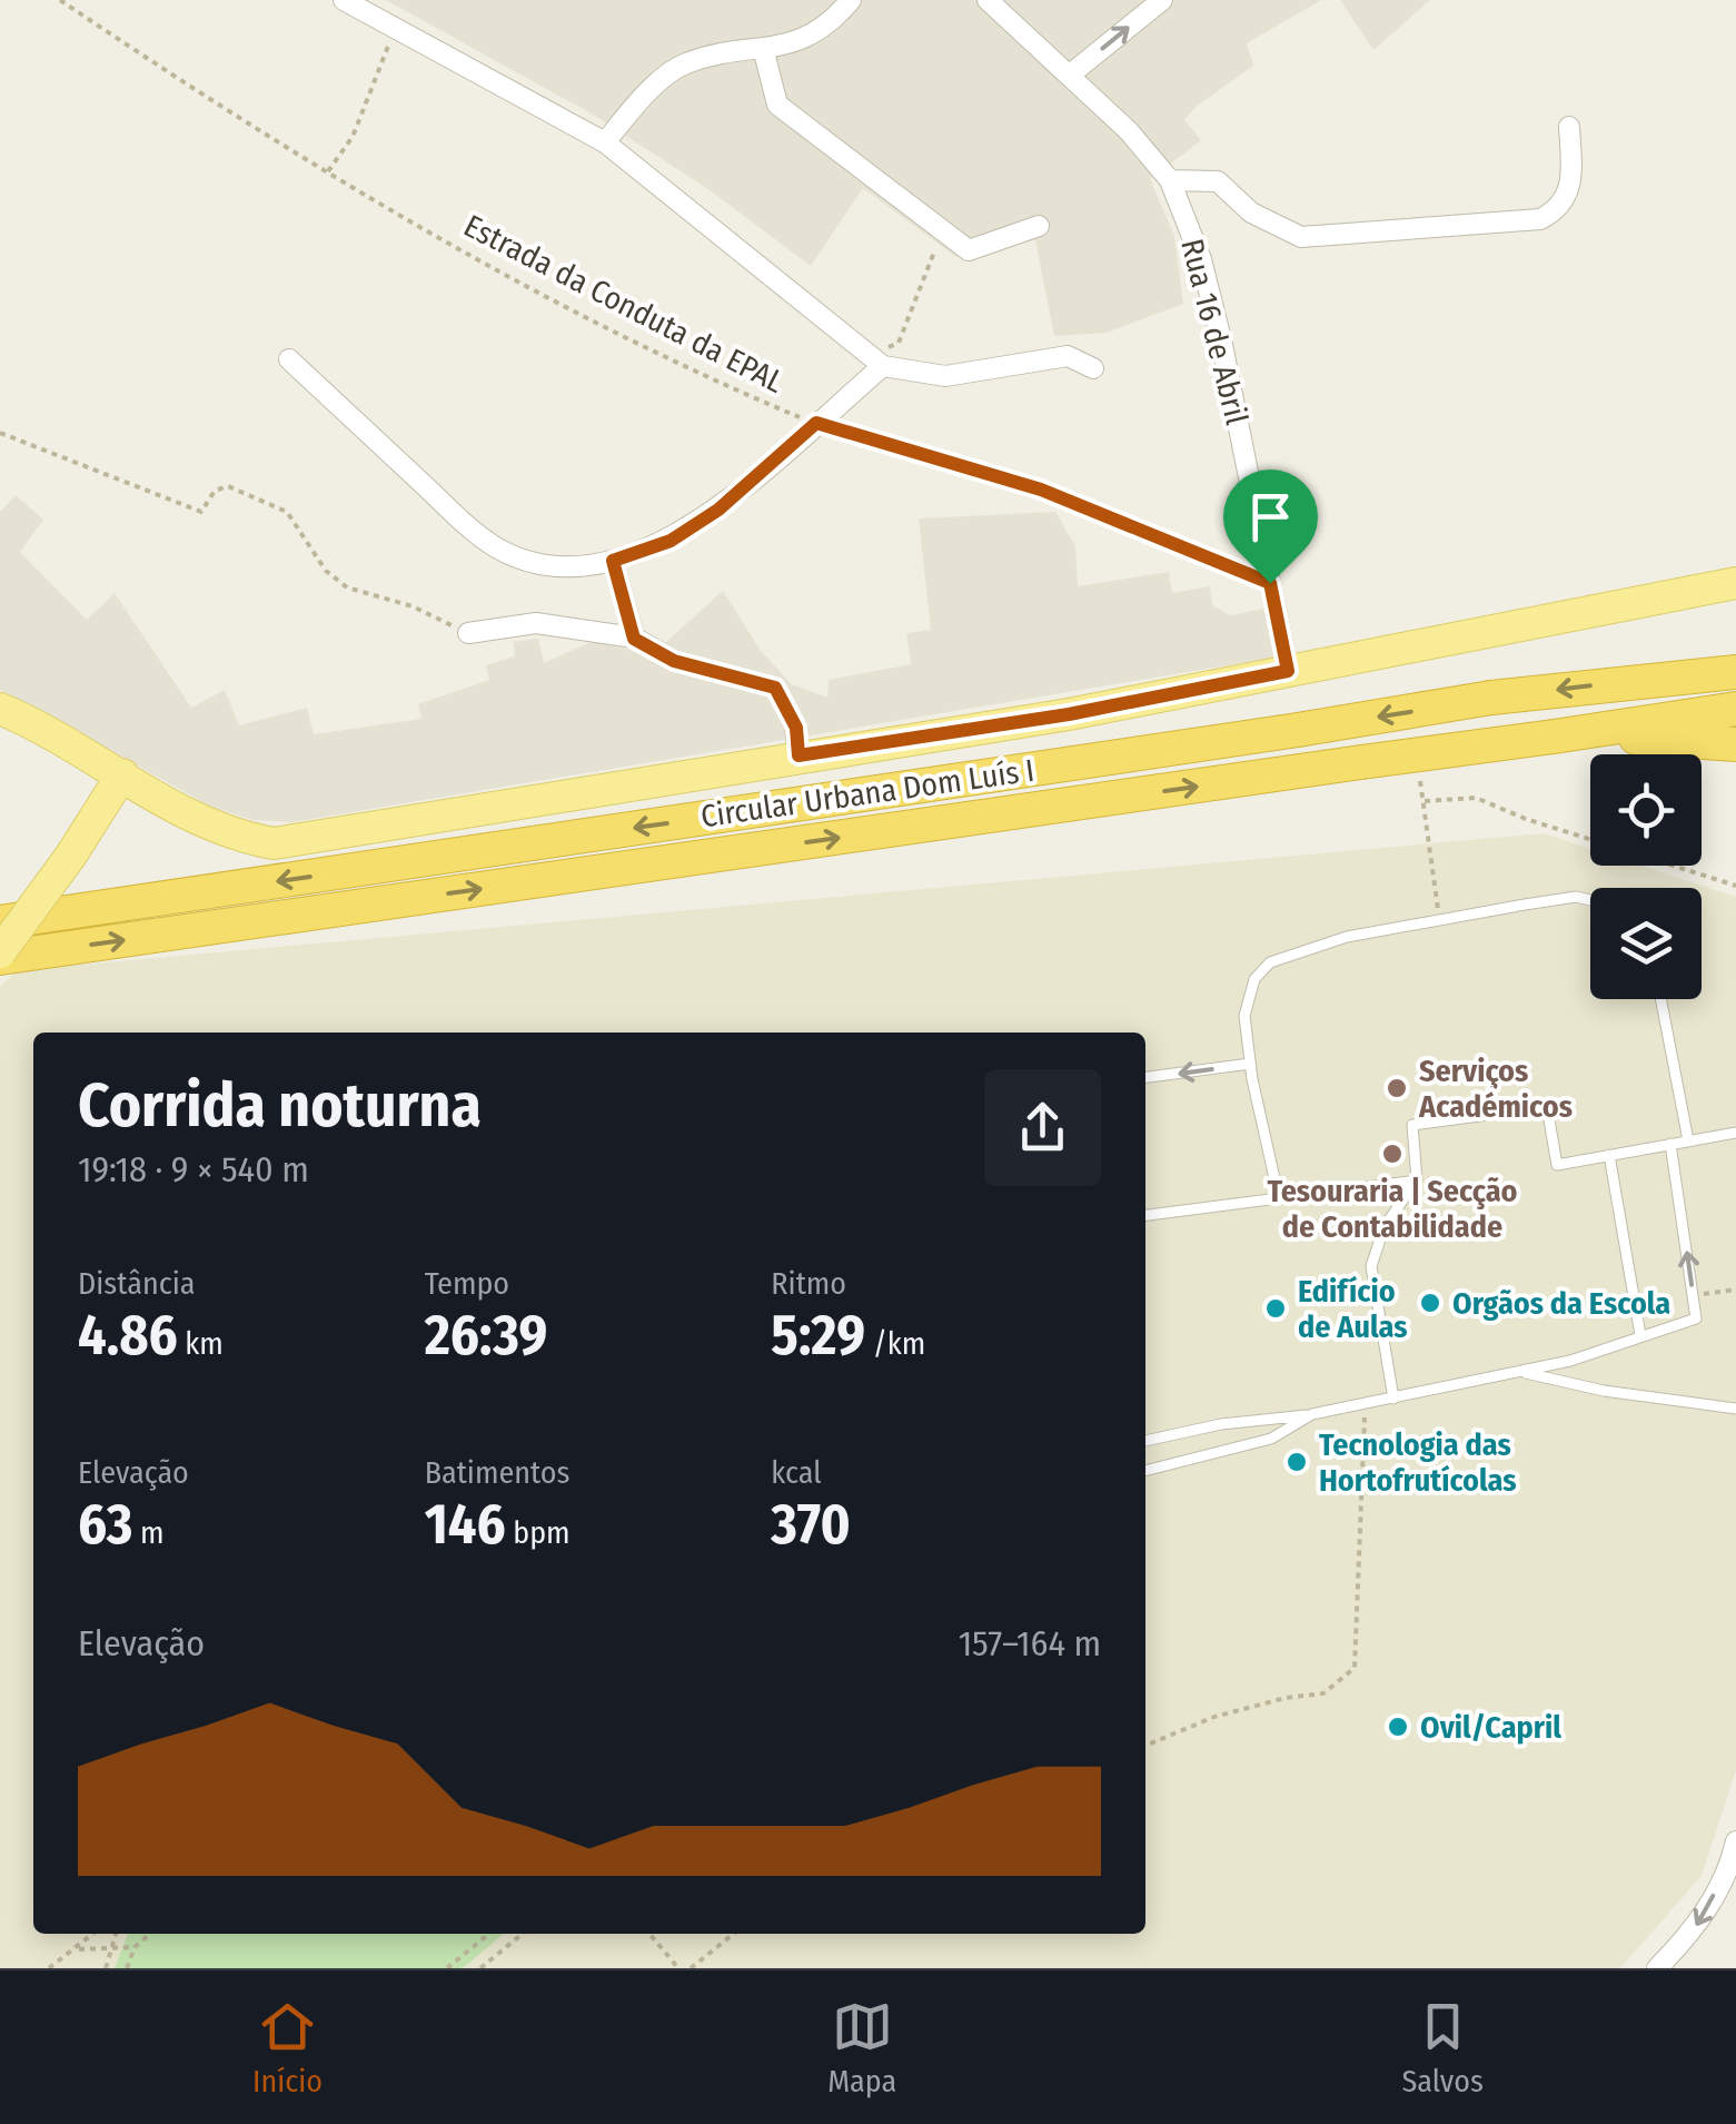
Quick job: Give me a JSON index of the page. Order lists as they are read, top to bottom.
{
  "streets": {
    "highway": ["Circular Urbana Dom Luís I"],
    "street": ["Rua 16 de Abril"],
    "path": ["Estrada da Conduta da EPAL"]
  },
  "crossings": [
    ["Estrada da Conduta da EPAL", "Rua 16 de Abril"]
  ],
  "places": [
    "Serviços Académicos",
    "Tesouraria | Secção de Contabilidade",
    "Orgãos da Escola",
    "Edifício de Aulas",
    "Tecnologia das Hortofrutícolas",
    "Ovil/Capril"
  ],
  "page": {
    "heading": ["Corrida noturna", "19:18 · 9 × 540 m"],
    "stats": [
      ["Distância", "4.86 km"],
      ["Tempo", "26:39"],
      ["Ritmo", "5:29 /km"],
      ["Elevação", "63 m"],
      ["Batimentos", "146 bpm"],
      ["kcal", "370"]
    ],
    "chart": ["Elevação", "157–164 m"],
    "tabs": ["Início", "Mapa", "Salvos"]
  }
}
